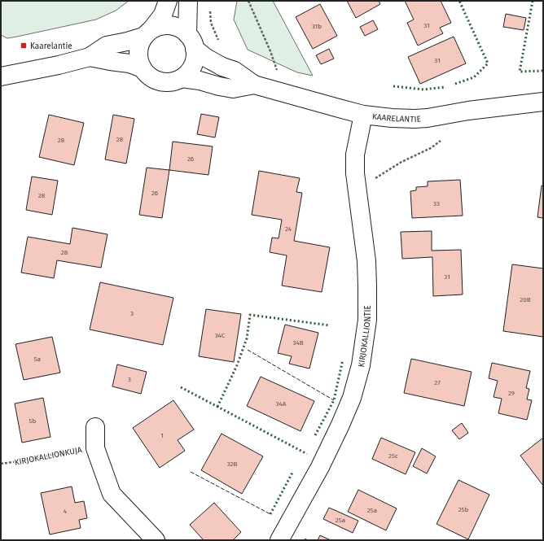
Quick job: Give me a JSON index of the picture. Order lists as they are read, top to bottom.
{
  "streets": {
    "main road": ["KAARELANTIE", "KIRJOKALLIONTIE"],
    "path": ["KIRJOKALLIONKUJA"]
  },
  "crossings": [
    ["KAARELANTIE", "KIRJOKALLIONTIE"]
  ],
  "places": {
    "transit": ["Kaarelantie"]
  },
  "house_numbers": [
    "31",
    "31b",
    "31",
    "28",
    "28",
    "26",
    "26",
    "28",
    "33",
    "24",
    "28",
    "31",
    "20B",
    "3",
    "34C",
    "34B",
    "5a",
    "3",
    "27",
    "29",
    "34A",
    "5b",
    "1",
    "25c",
    "32B",
    "25b",
    "25a",
    "4",
    "25a"
  ]
}
